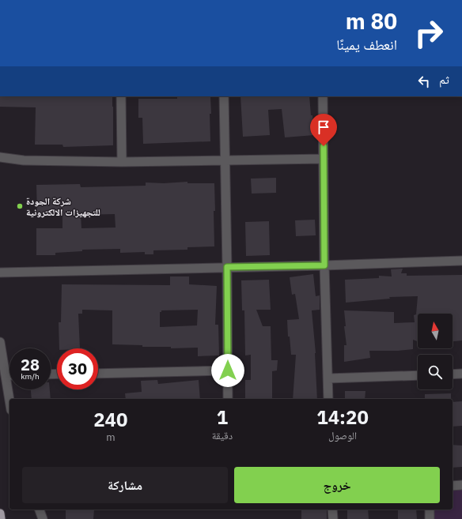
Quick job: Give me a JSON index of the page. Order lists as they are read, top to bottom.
{
  "places": ["شركة الجودة للتجهيزات الالكترونية"],
  "north": "top",
  "page": {
    "turn": ["80 m", "انعطف يمينًا"],
    "then": "ثم",
    "speed": "28 km/h",
    "limit": "30",
    "eta": [
      "14:20",
      "الوصول",
      "1",
      "دقيقة",
      "240",
      "m"
    ],
    "buttons": ["خروج", "مشاركة"]
  }
}
